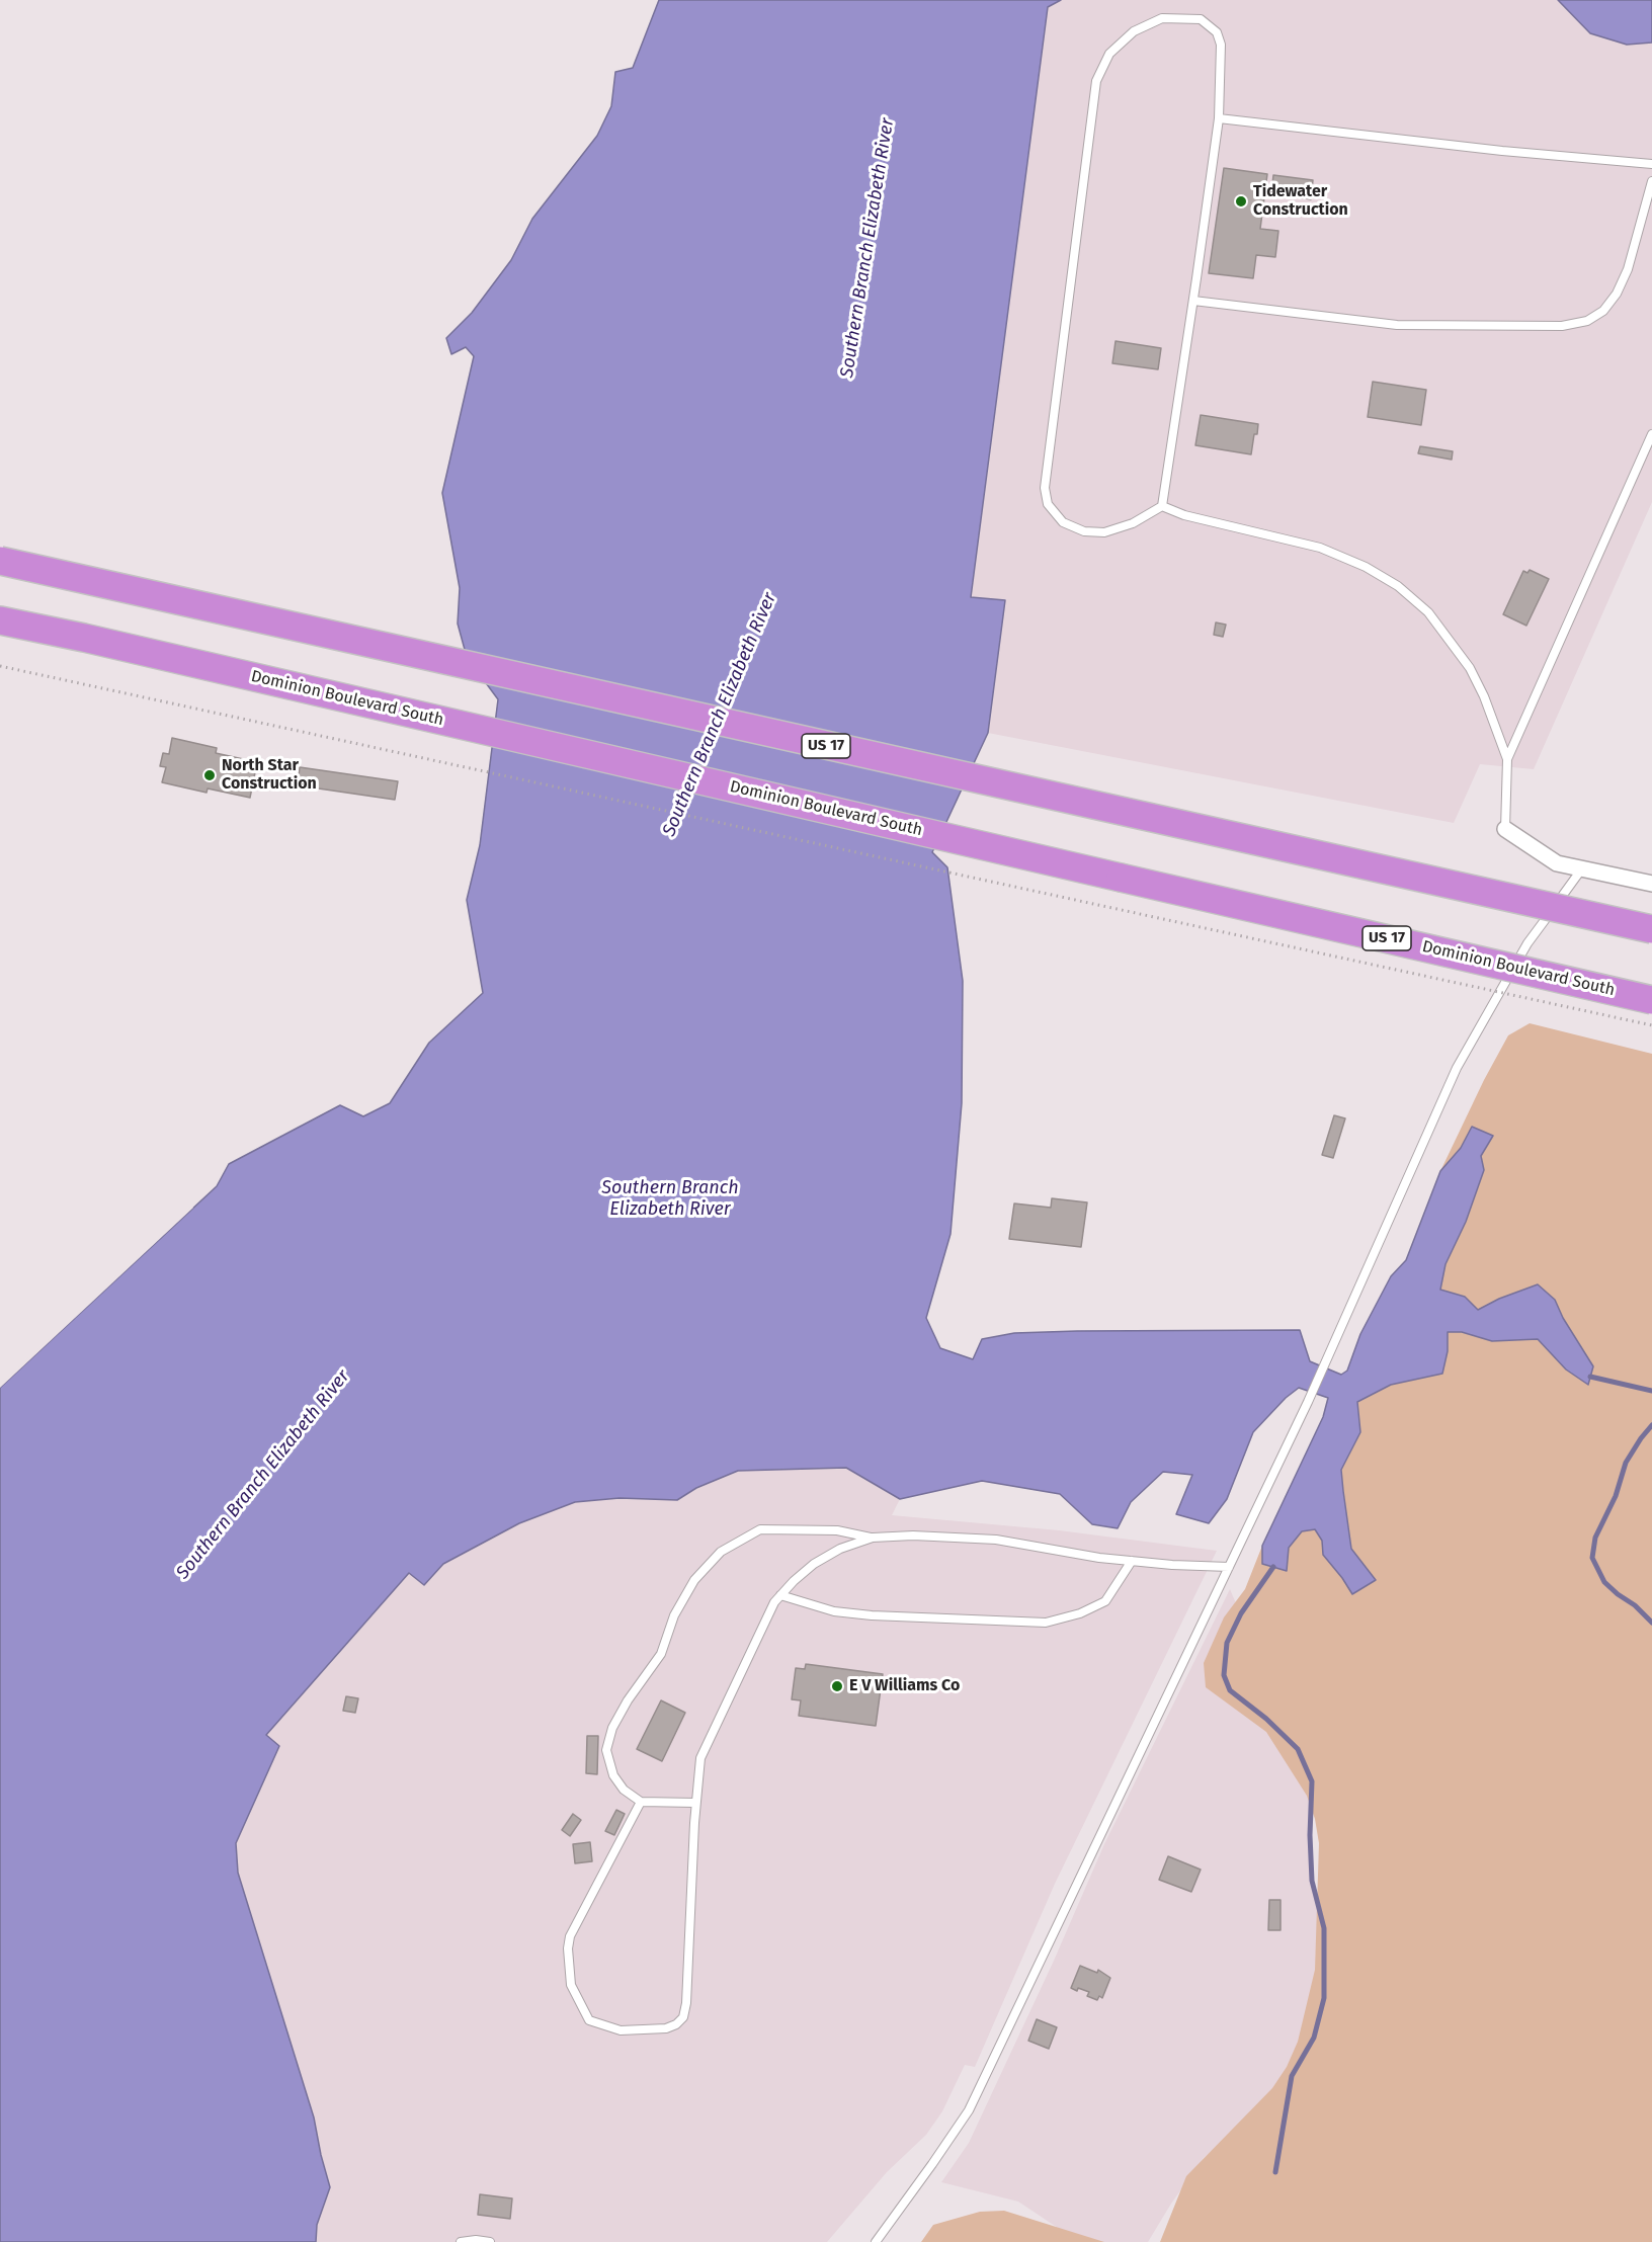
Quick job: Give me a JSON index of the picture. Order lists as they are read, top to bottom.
{
  "streets": {
    "highway": ["Dominion Boulevard South", "US 17"]
  },
  "water": ["Southern Branch Elizabeth River"],
  "places": ["Tidewater Construction", "North Star Construction", "E V Williams Co"]
}
